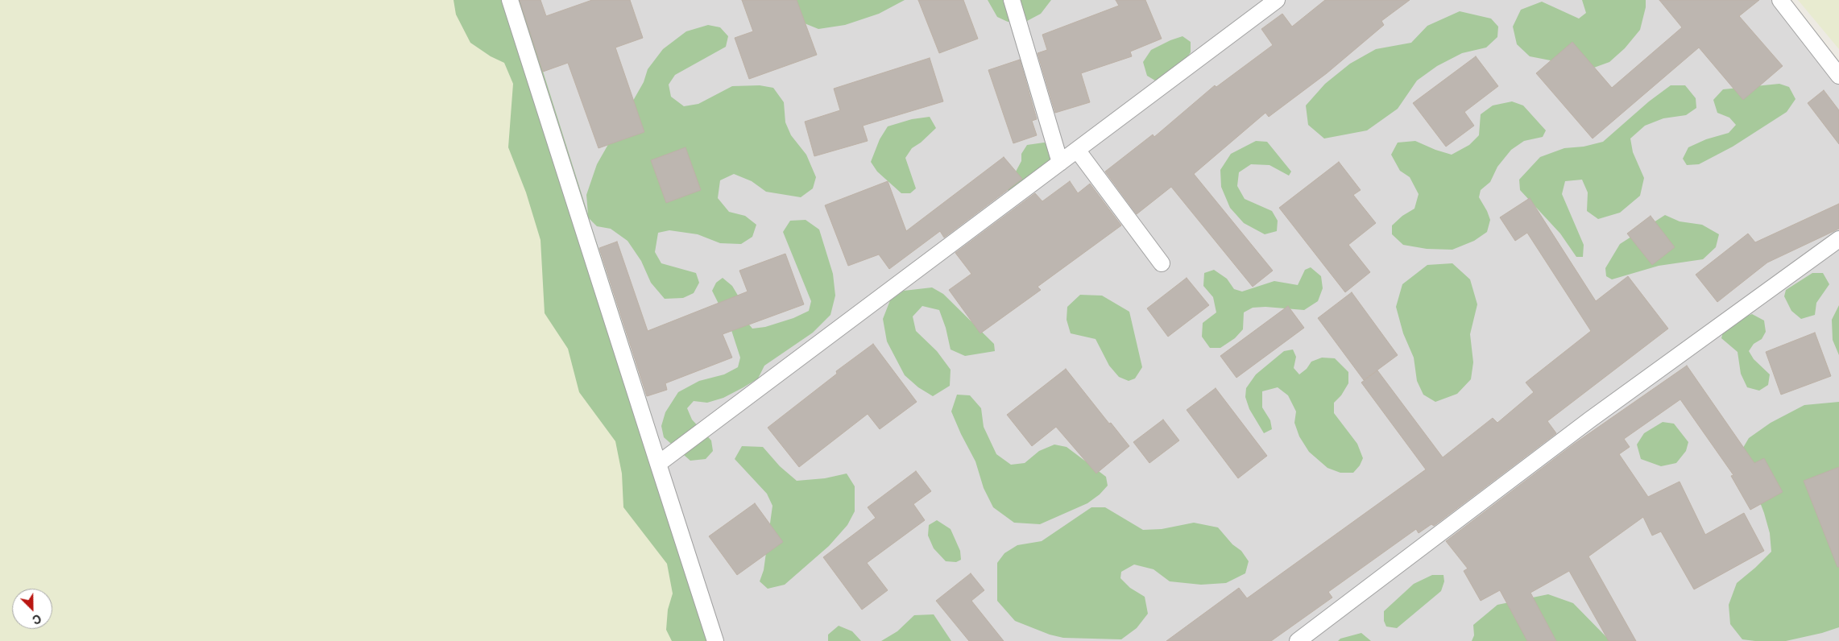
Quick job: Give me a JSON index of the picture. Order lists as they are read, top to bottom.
{
  "north": "bottom right"
}
